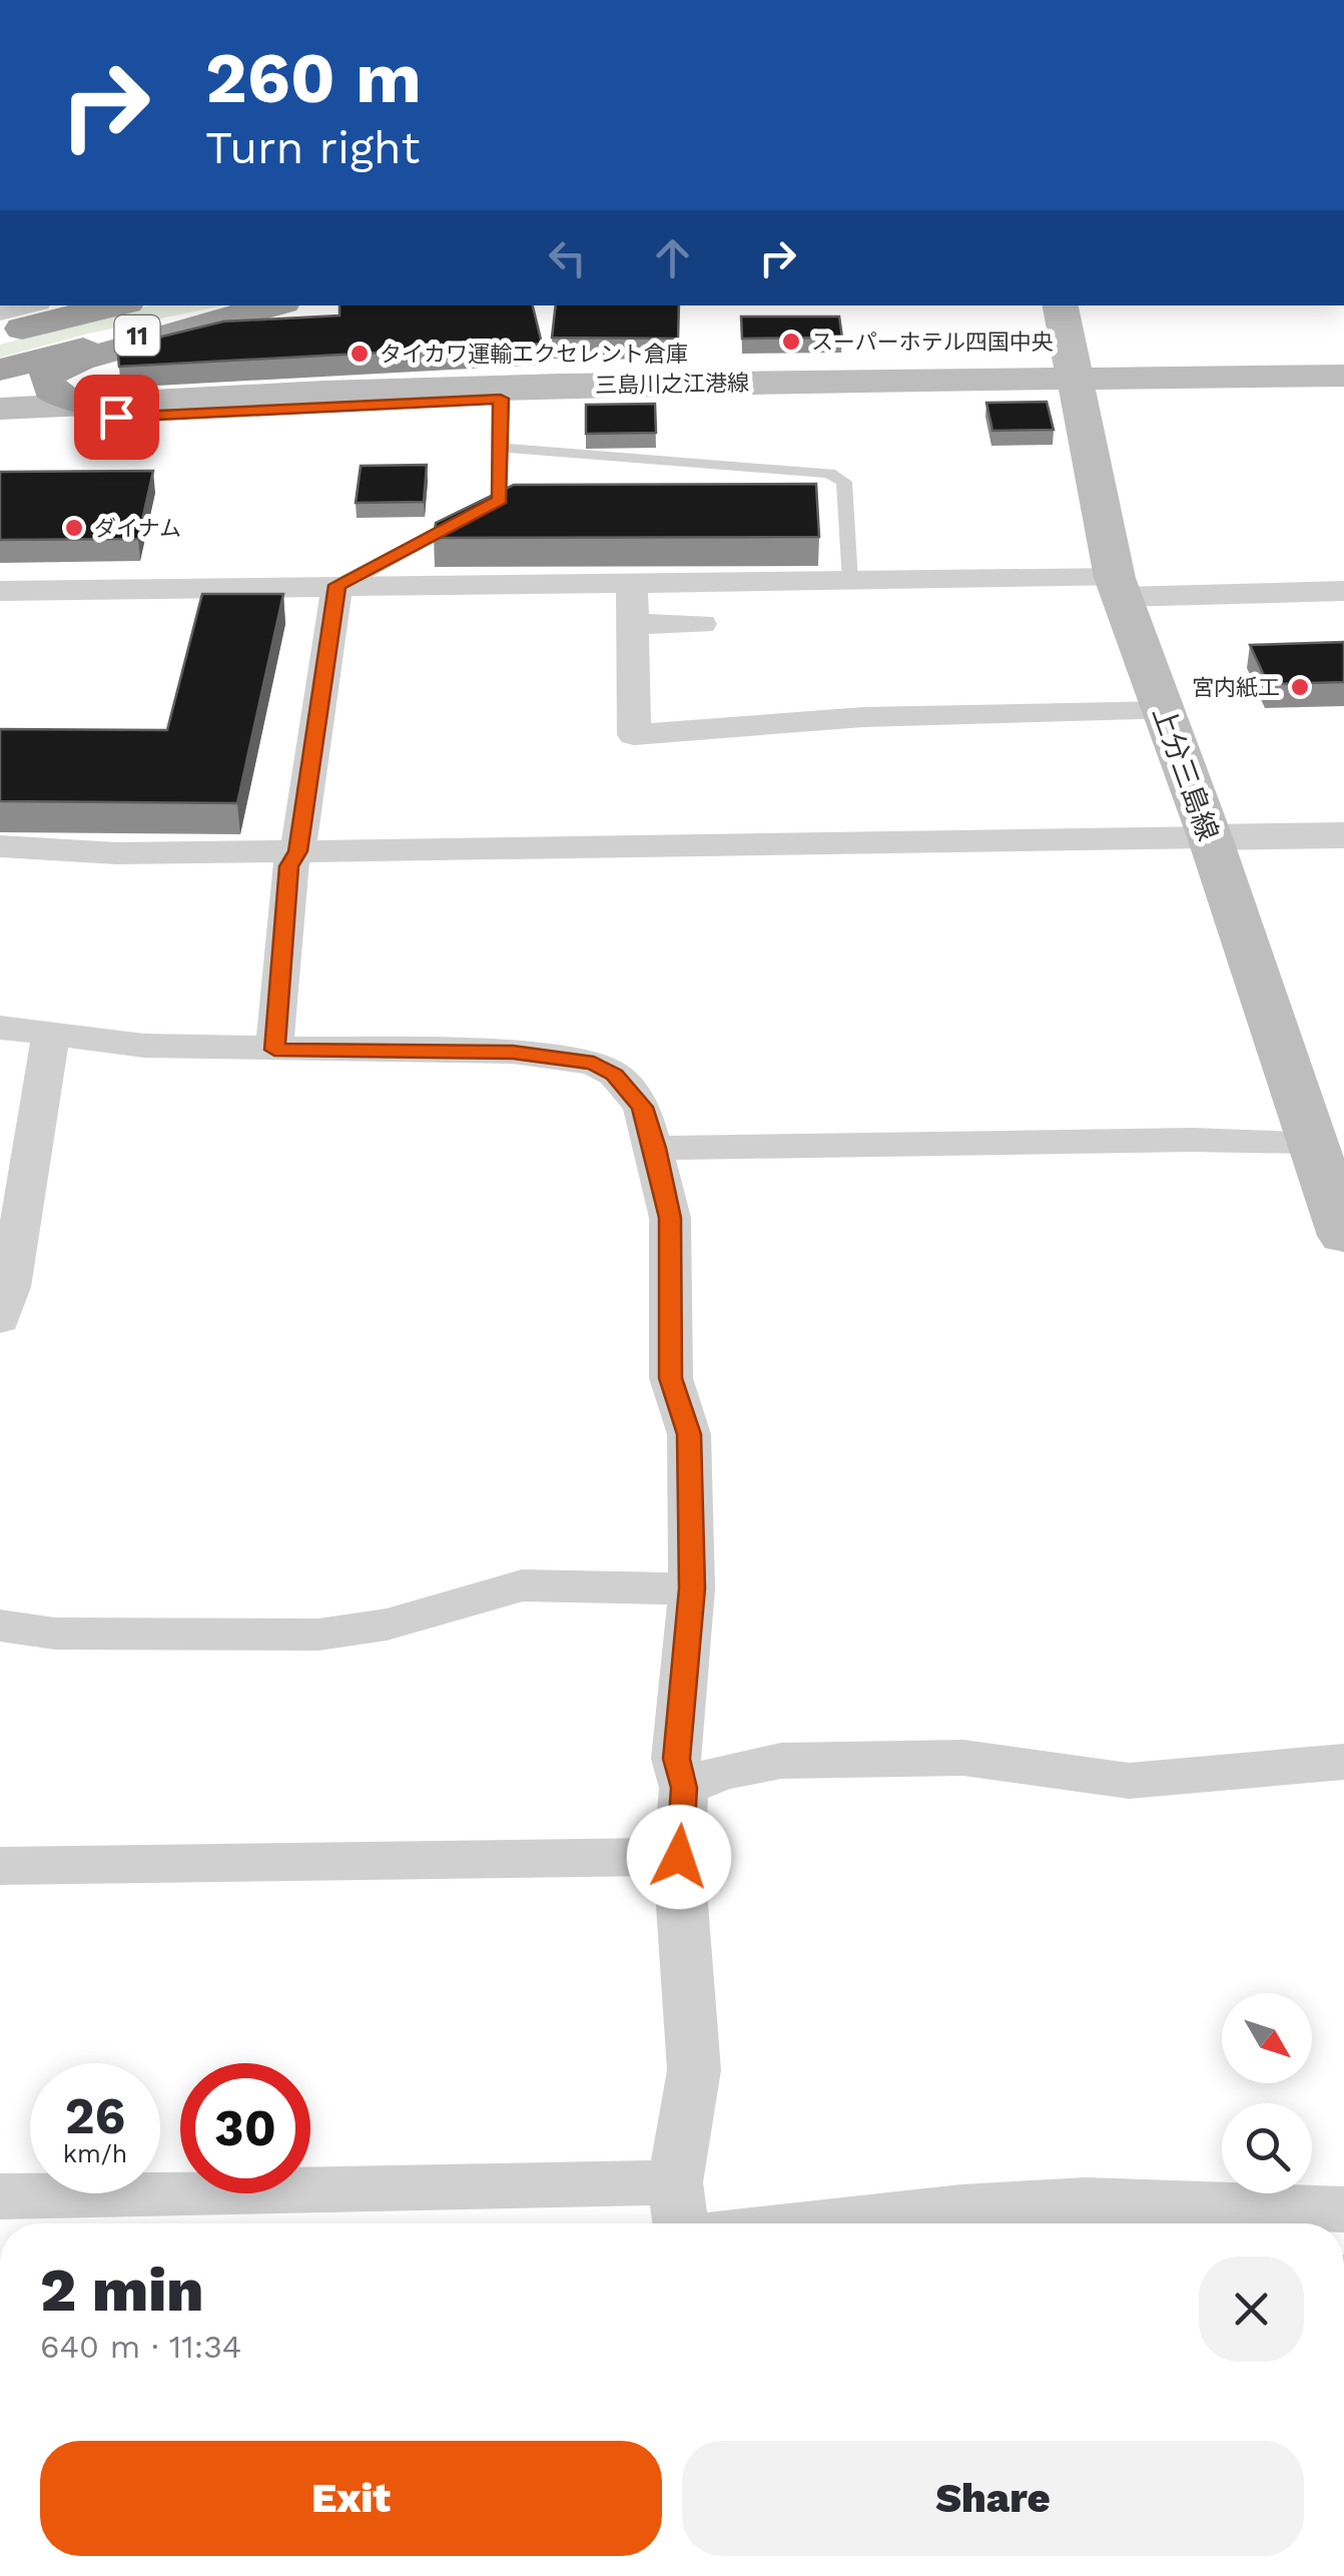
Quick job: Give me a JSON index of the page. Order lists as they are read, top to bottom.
{
  "streets": {
    "highway": ["11"],
    "main road": ["三島川之江港線", "上分三島線"]
  },
  "crossings": [
    ["三島川之江港線", "上分三島線"]
  ],
  "places": [
    "スーパーホテル四国中央",
    "タイカワ運輸エクセレント倉庫",
    "ダイナム",
    "宮内紙工"
  ],
  "north": "bottom right",
  "page": {
    "turn": ["260 m", "Turn right"],
    "speed": "26 km/h",
    "limit": "30",
    "heading": ["2 min", "640 m · 11:34"],
    "buttons": ["Exit", "Share"]
  }
}
